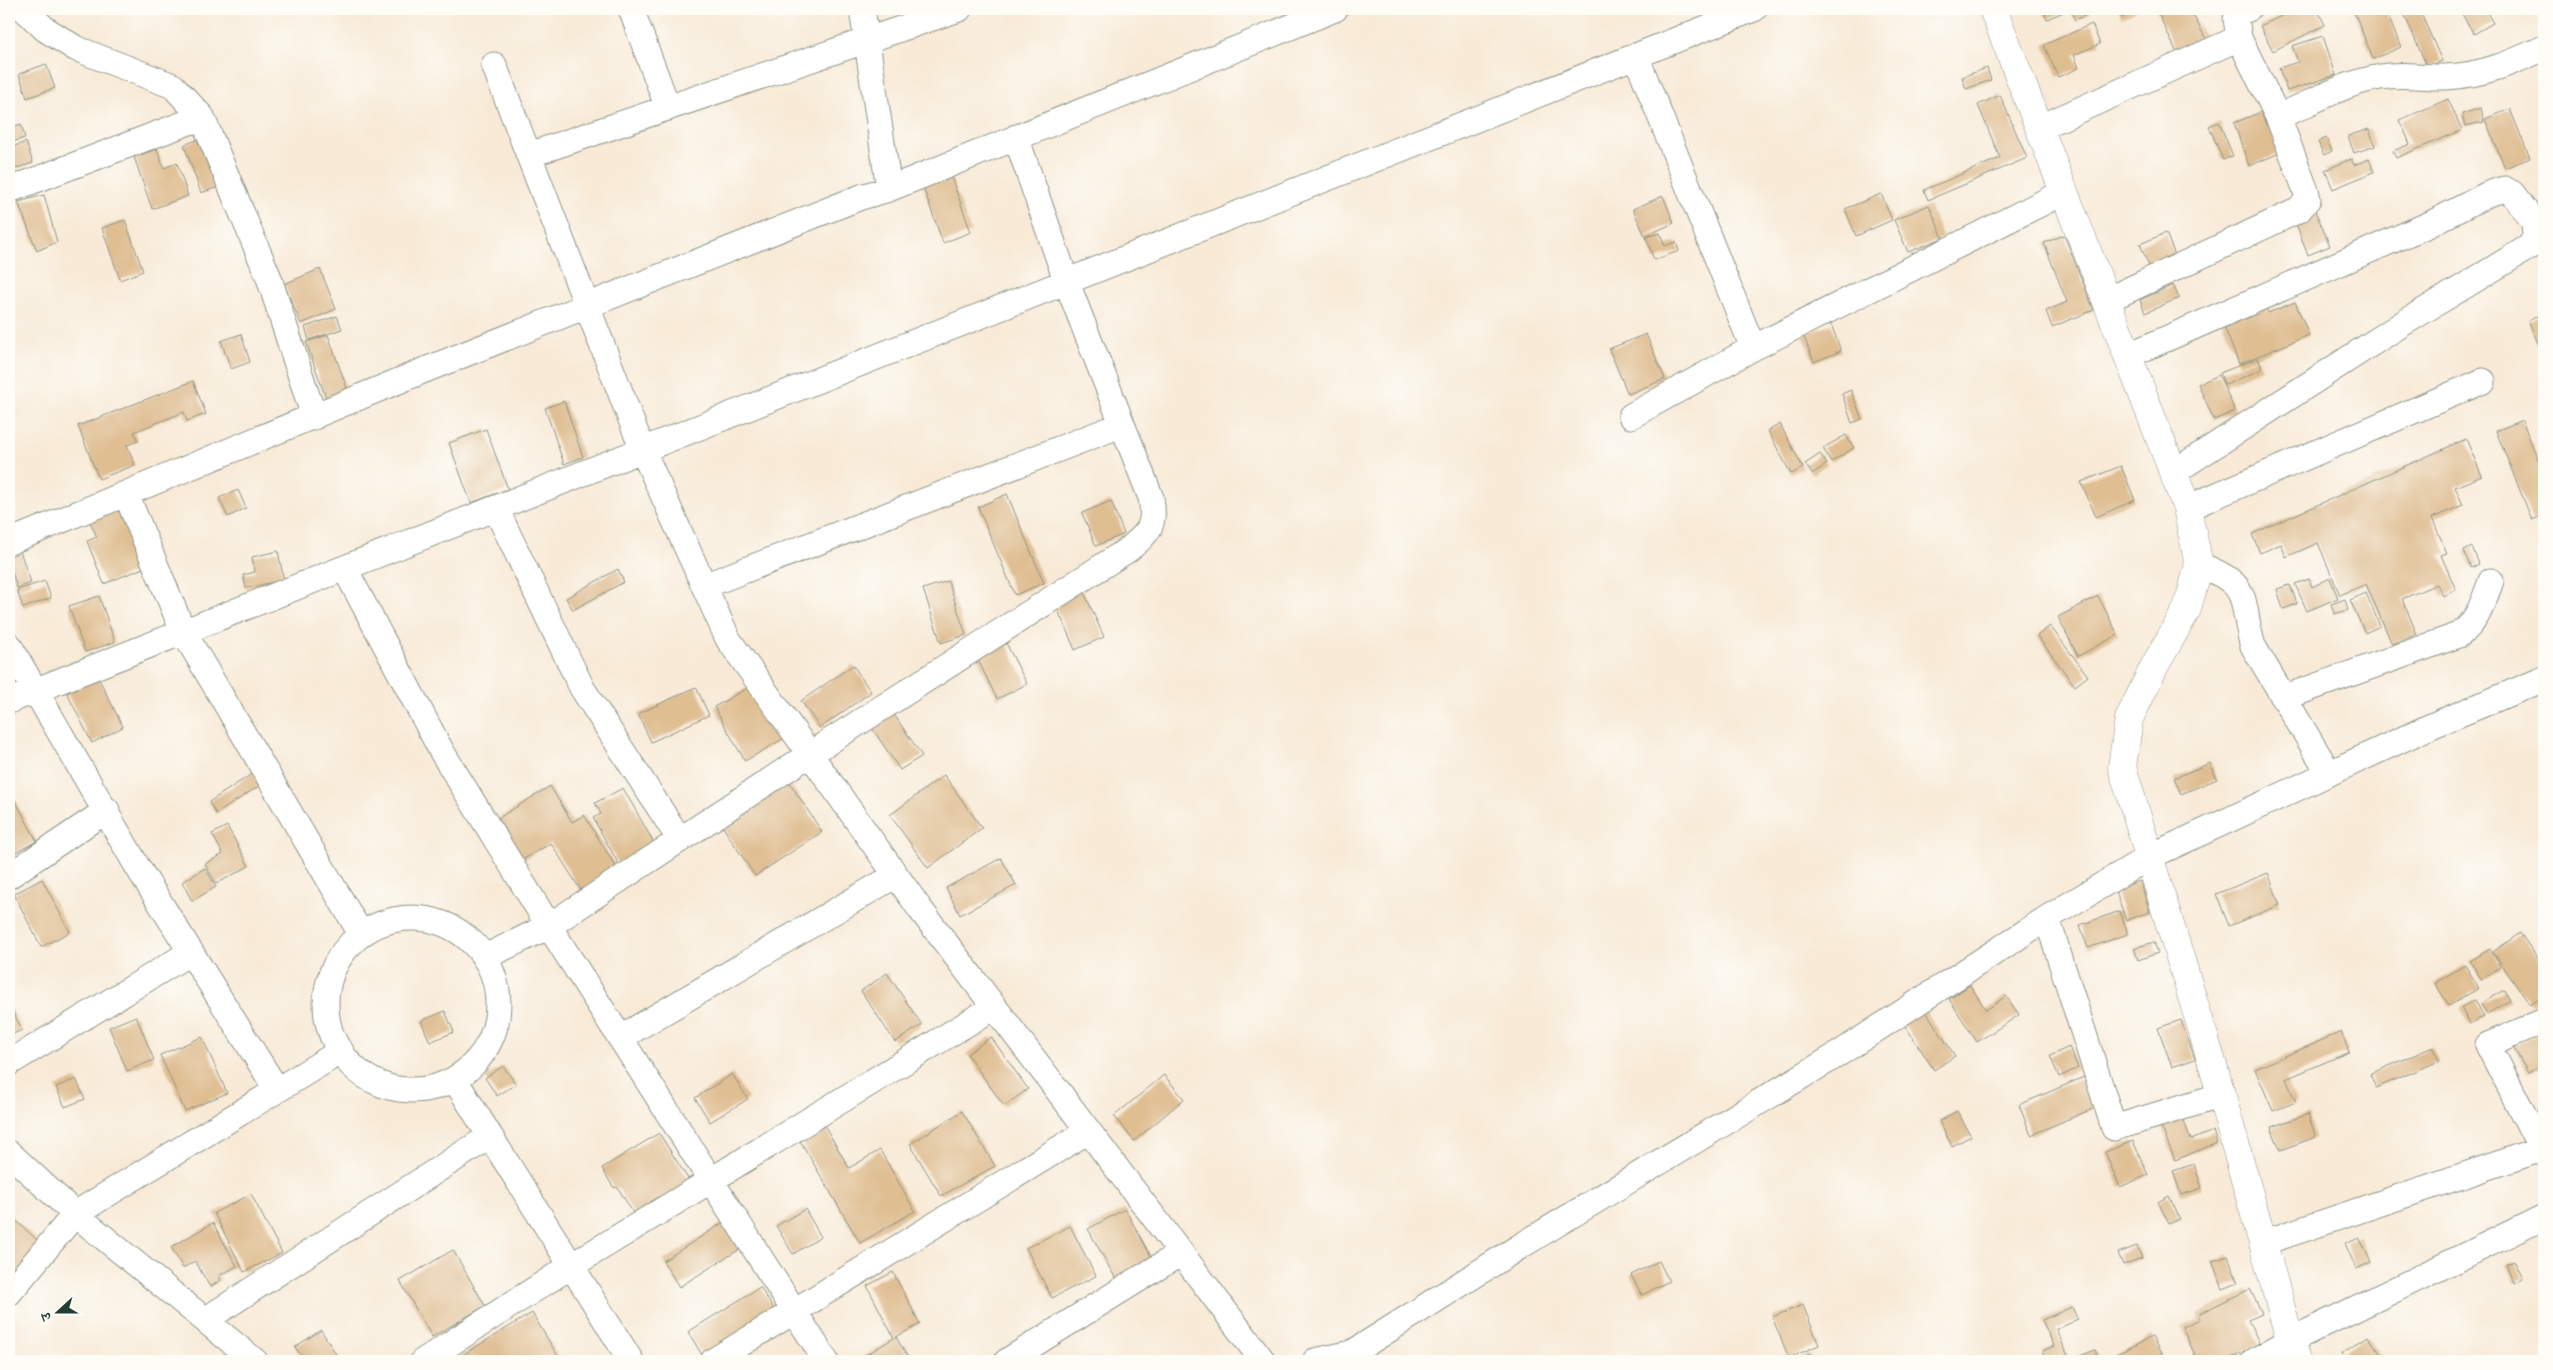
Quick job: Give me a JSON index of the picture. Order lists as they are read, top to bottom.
{
  "north": "left"
}
